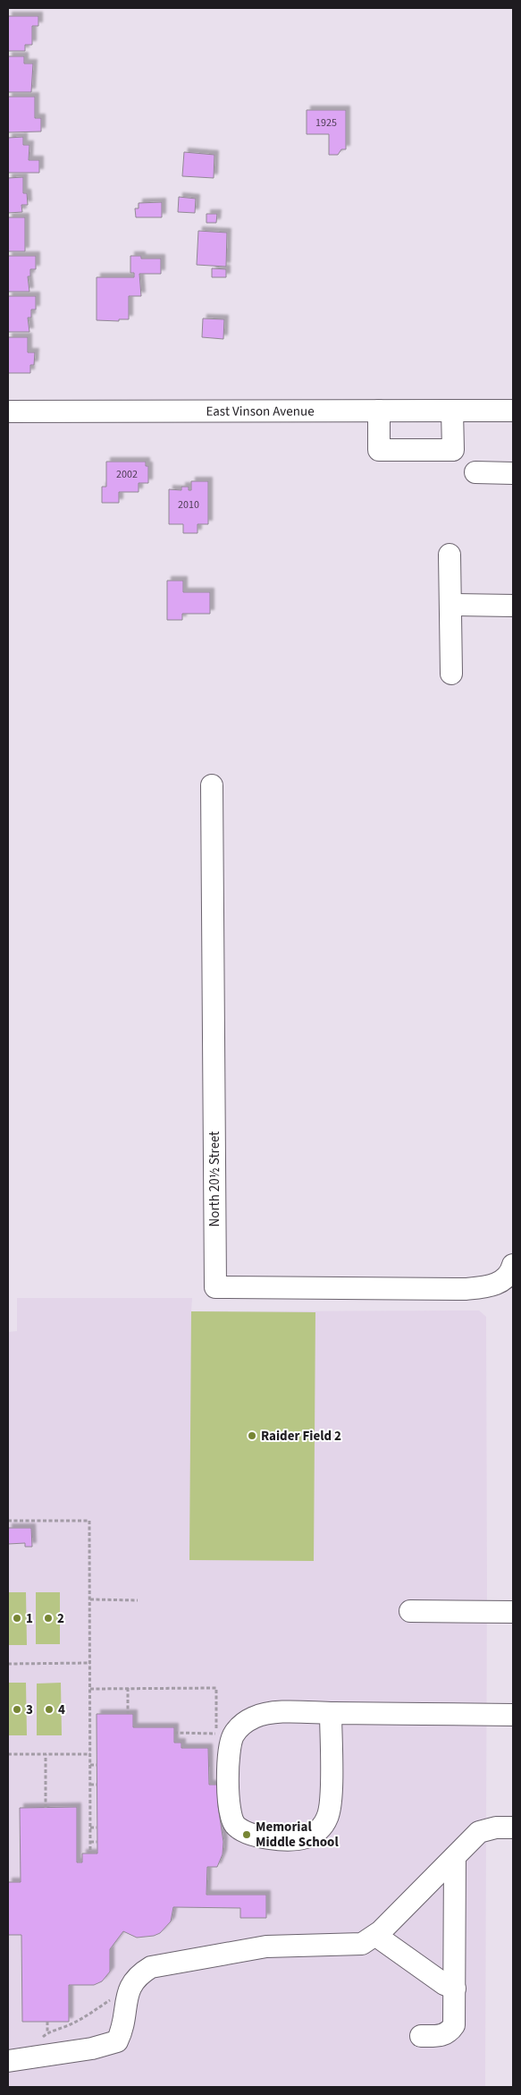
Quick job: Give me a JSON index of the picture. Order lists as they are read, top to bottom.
{
  "streets": {
    "street": ["East Vinson Avenue", "North 20½ Street"]
  },
  "places": [
    "Raider Field 2",
    "1",
    "2",
    "3",
    "4",
    "Memorial Middle School"
  ],
  "house_numbers": ["1925", "2002", "2010"]
}
